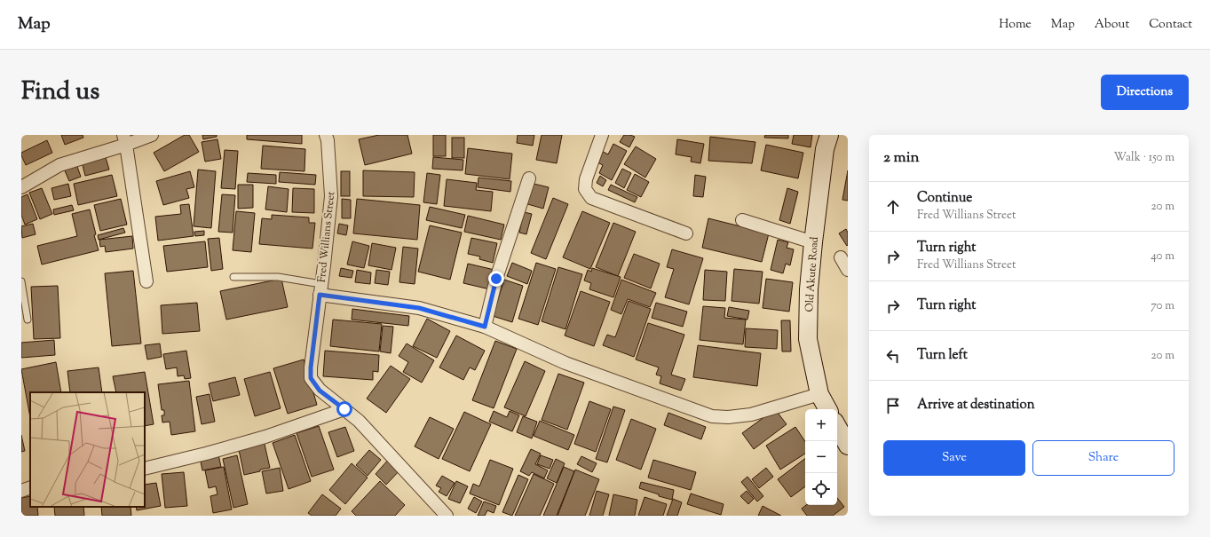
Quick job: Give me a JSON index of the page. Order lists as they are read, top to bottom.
{
  "streets": {
    "street": ["Fred Willians Street", "Old Akute Road"]
  },
  "page": {
    "header": "Map",
    "nav": [
      "Home",
      "Map",
      "About",
      "Contact"
    ],
    "title": "Find us",
    "buttons": [
      "Directions",
      ["Save", "Share"]
    ],
    "heading": ["2 min", "Walk · 150 m"],
    "list": [
      ["Continue", "Fred Willians Street", "20 m"],
      ["Turn right", "Fred Willians Street", "40 m"],
      ["Turn right", "70 m"],
      ["Turn left", "20 m"],
      "Arrive at destination"
    ],
    "map_buttons": ["+", "−"]
  }
}
